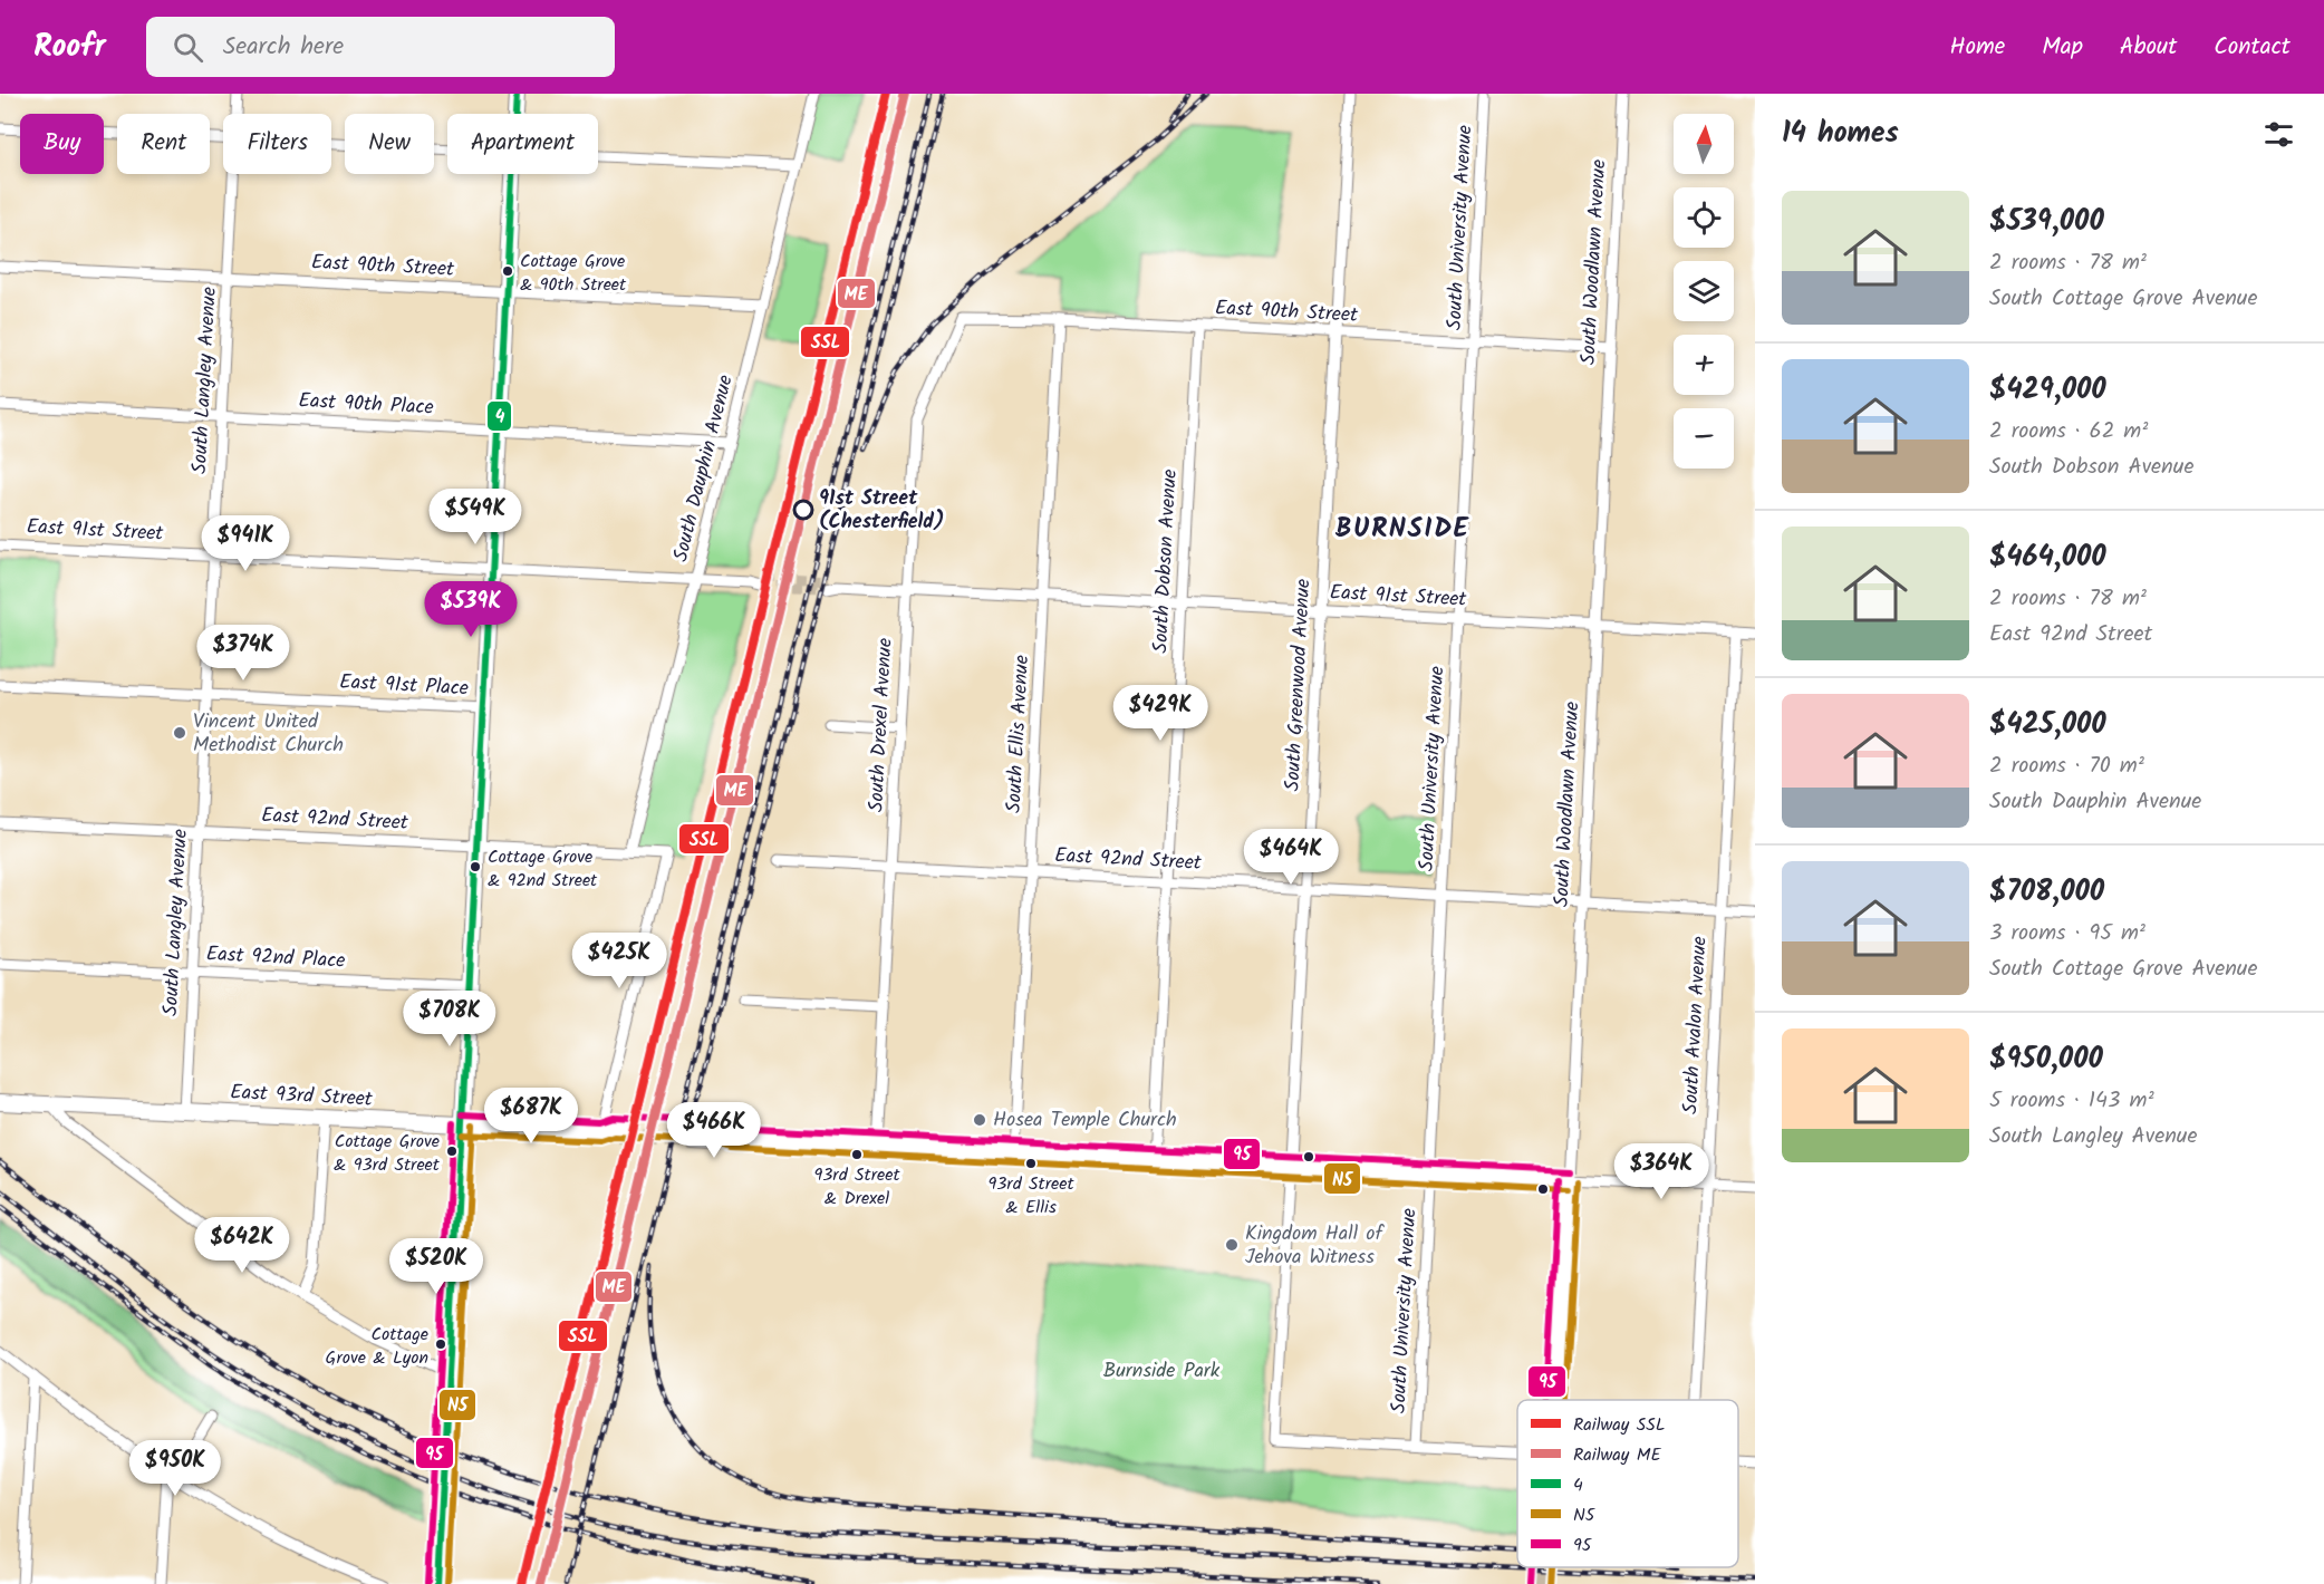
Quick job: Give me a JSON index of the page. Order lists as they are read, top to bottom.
{
  "streets": {
    "street": [
      "South University Avenue",
      "South Woodlawn Avenue",
      "East 90th Street",
      "South Langley Avenue",
      "East 90th Place",
      "South Dauphin Avenue",
      "East 91st Street",
      "South Dobson Avenue",
      "South Greenwood Avenue",
      "East 91st Place",
      "South Drexel Avenue",
      "South Ellis Avenue",
      "East 92nd Street",
      "East 92nd Place",
      "South Avalon Avenue",
      "East 93rd Street"
    ]
  },
  "crossings": [
    ["South University Avenue", "East 90th Street"],
    ["South University Avenue", "East 91st Street"],
    ["South University Avenue", "South Greenwood Avenue"],
    ["South University Avenue", "East 92nd Street"],
    ["South Woodlawn Avenue", "East 90th Street"],
    ["South Woodlawn Avenue", "East 91st Street"],
    ["South Woodlawn Avenue", "East 92nd Street"],
    ["East 90th Street", "South Langley Avenue"],
    ["East 90th Street", "South Dauphin Avenue"],
    ["East 90th Street", "South Dobson Avenue"],
    ["East 90th Street", "South Greenwood Avenue"],
    ["East 90th Street", "South Drexel Avenue"],
    ["East 90th Street", "South Ellis Avenue"],
    ["South Langley Avenue", "East 90th Place"],
    ["South Langley Avenue", "East 91st Street"],
    ["South Langley Avenue", "East 91st Place"],
    ["South Langley Avenue", "East 92nd Street"],
    ["South Langley Avenue", "East 92nd Place"],
    ["South Langley Avenue", "East 93rd Street"],
    ["East 90th Place", "South Dauphin Avenue"],
    ["South Dauphin Avenue", "East 91st Street"],
    ["South Dauphin Avenue", "East 92nd Street"],
    ["East 91st Street", "South Dobson Avenue"],
    ["East 91st Street", "South Greenwood Avenue"],
    ["East 91st Street", "South Drexel Avenue"],
    ["East 91st Street", "South Ellis Avenue"],
    ["East 91st Street", "South Avalon Avenue"],
    ["South Dobson Avenue", "East 92nd Street"],
    ["South Greenwood Avenue", "East 92nd Street"],
    ["South Drexel Avenue", "East 92nd Street"],
    ["South Ellis Avenue", "East 92nd Street"],
    ["East 92nd Street", "South Avalon Avenue"],
    ["East 92nd Street", "East 93rd Street"]
  ],
  "districts": ["BURNSIDE"],
  "parks": ["Burnside Park"],
  "places": [
    "Cottage Grove & 90th Street",
    "91st Street (Chesterfield)",
    "Vincent United Methodist Church",
    "Cottage Grove & 92nd Street",
    "Hosea Temple Church",
    "Cottage Grove & 93rd Street",
    "93rd Street & Drexel",
    "93rd Street & Ellis",
    "Kingdom Hall of Jehova Witness",
    "Cottage Grove & Lyon"
  ],
  "lines": [
    "rail line SSL",
    "rail line ME",
    "transit line 4",
    "transit line 95",
    "transit line N5"
  ],
  "legend": [
    "Railway SSL",
    "Railway ME",
    "4",
    "N5",
    "95"
  ],
  "north": "top",
  "page": {
    "header": "Roofr",
    "search": "Search here",
    "nav": [
      "Home",
      "Map",
      "About",
      "Contact"
    ],
    "heading": "14 homes",
    "map_buttons": ["+", "−"],
    "chip": [
      "Buy",
      "Rent",
      "Filters",
      "New",
      "Apartment"
    ],
    "list": [
      {
        "name": "$539,000",
        "note": "2 rooms · 78 m² · South Cottage Grove Avenue"
      },
      {
        "name": "$429,000",
        "note": "2 rooms · 62 m² · South Dobson Avenue"
      },
      {
        "name": "$464,000",
        "note": "2 rooms · 78 m² · East 92nd Street"
      },
      {
        "name": "$425,000",
        "note": "2 rooms · 70 m² · South Dauphin Avenue"
      },
      {
        "name": "$708,000",
        "note": "3 rooms · 95 m² · South Cottage Grove Avenue"
      },
      {
        "name": "$950,000",
        "note": "5 rooms · 143 m² · South Langley Avenue"
      }
    ],
    "price": [
      "$549K",
      "$941K",
      "$539K",
      "$374K",
      "$429K",
      "$464K",
      "$425K",
      "$708K",
      "$687K",
      "$466K",
      "$364K",
      "$642K",
      "$520K",
      "$950K"
    ]
  }
}
